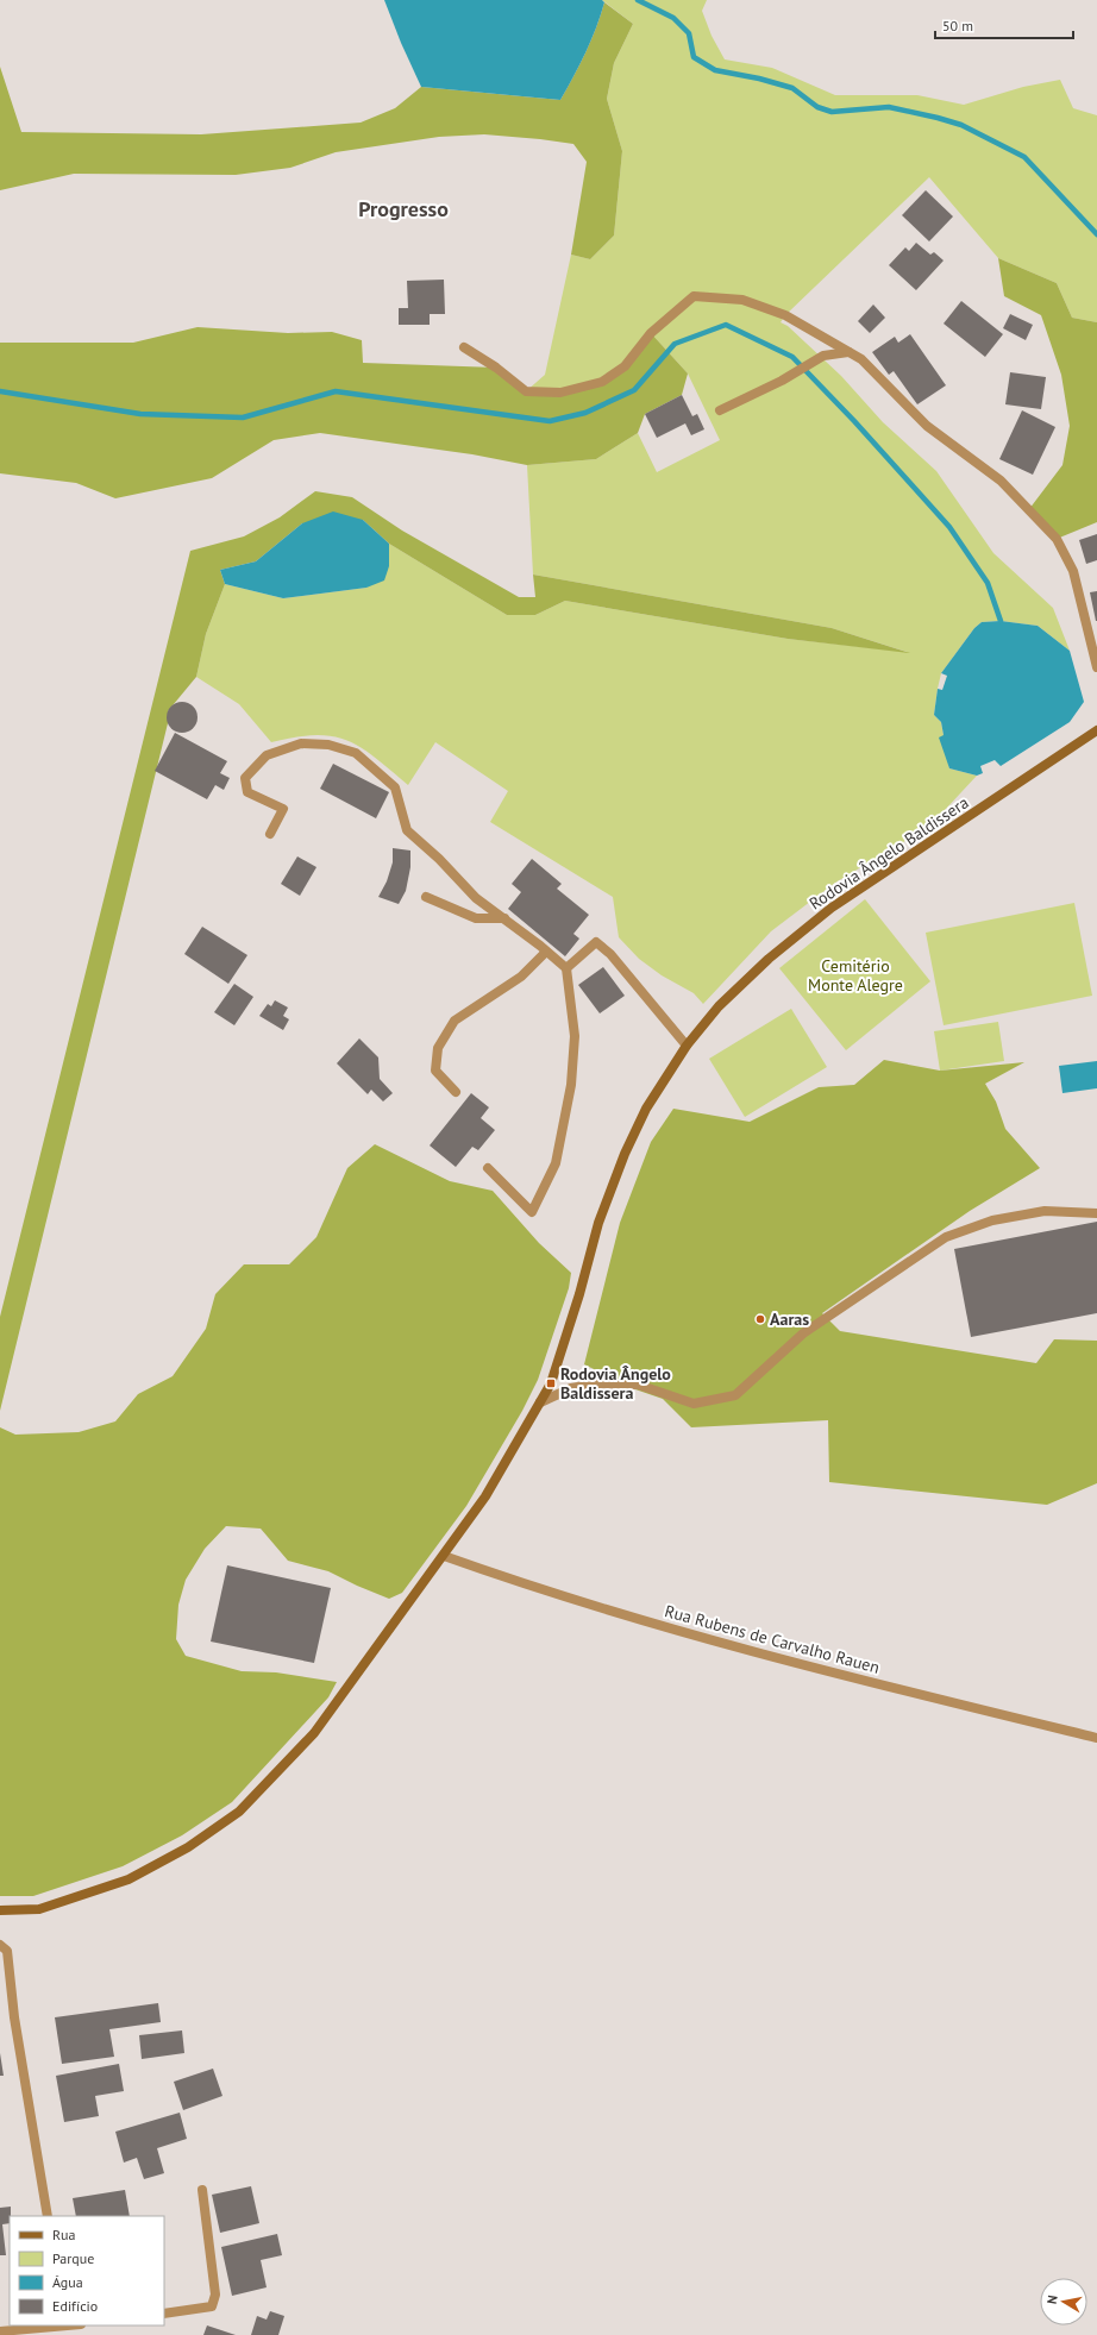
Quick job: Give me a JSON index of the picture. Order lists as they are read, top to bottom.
{
  "streets": {
    "street": ["Rodovia Ângelo Baldissera", "Rua Rubens de Carvalho Rauen"]
  },
  "crossings": [
    ["Rodovia Ângelo Baldissera", "Rua Rubens de Carvalho Rauen"]
  ],
  "districts": ["Progresso"],
  "parks": ["Cemitério Monte Alegre"],
  "places": {
    "other": ["Aaras"],
    "transit": ["Rodovia Ângelo Baldissera"]
  },
  "legend": [
    "Rua",
    "Parque",
    "Água",
    "Edifício"
  ],
  "scale_bar": "50 m",
  "north": "left"
}
